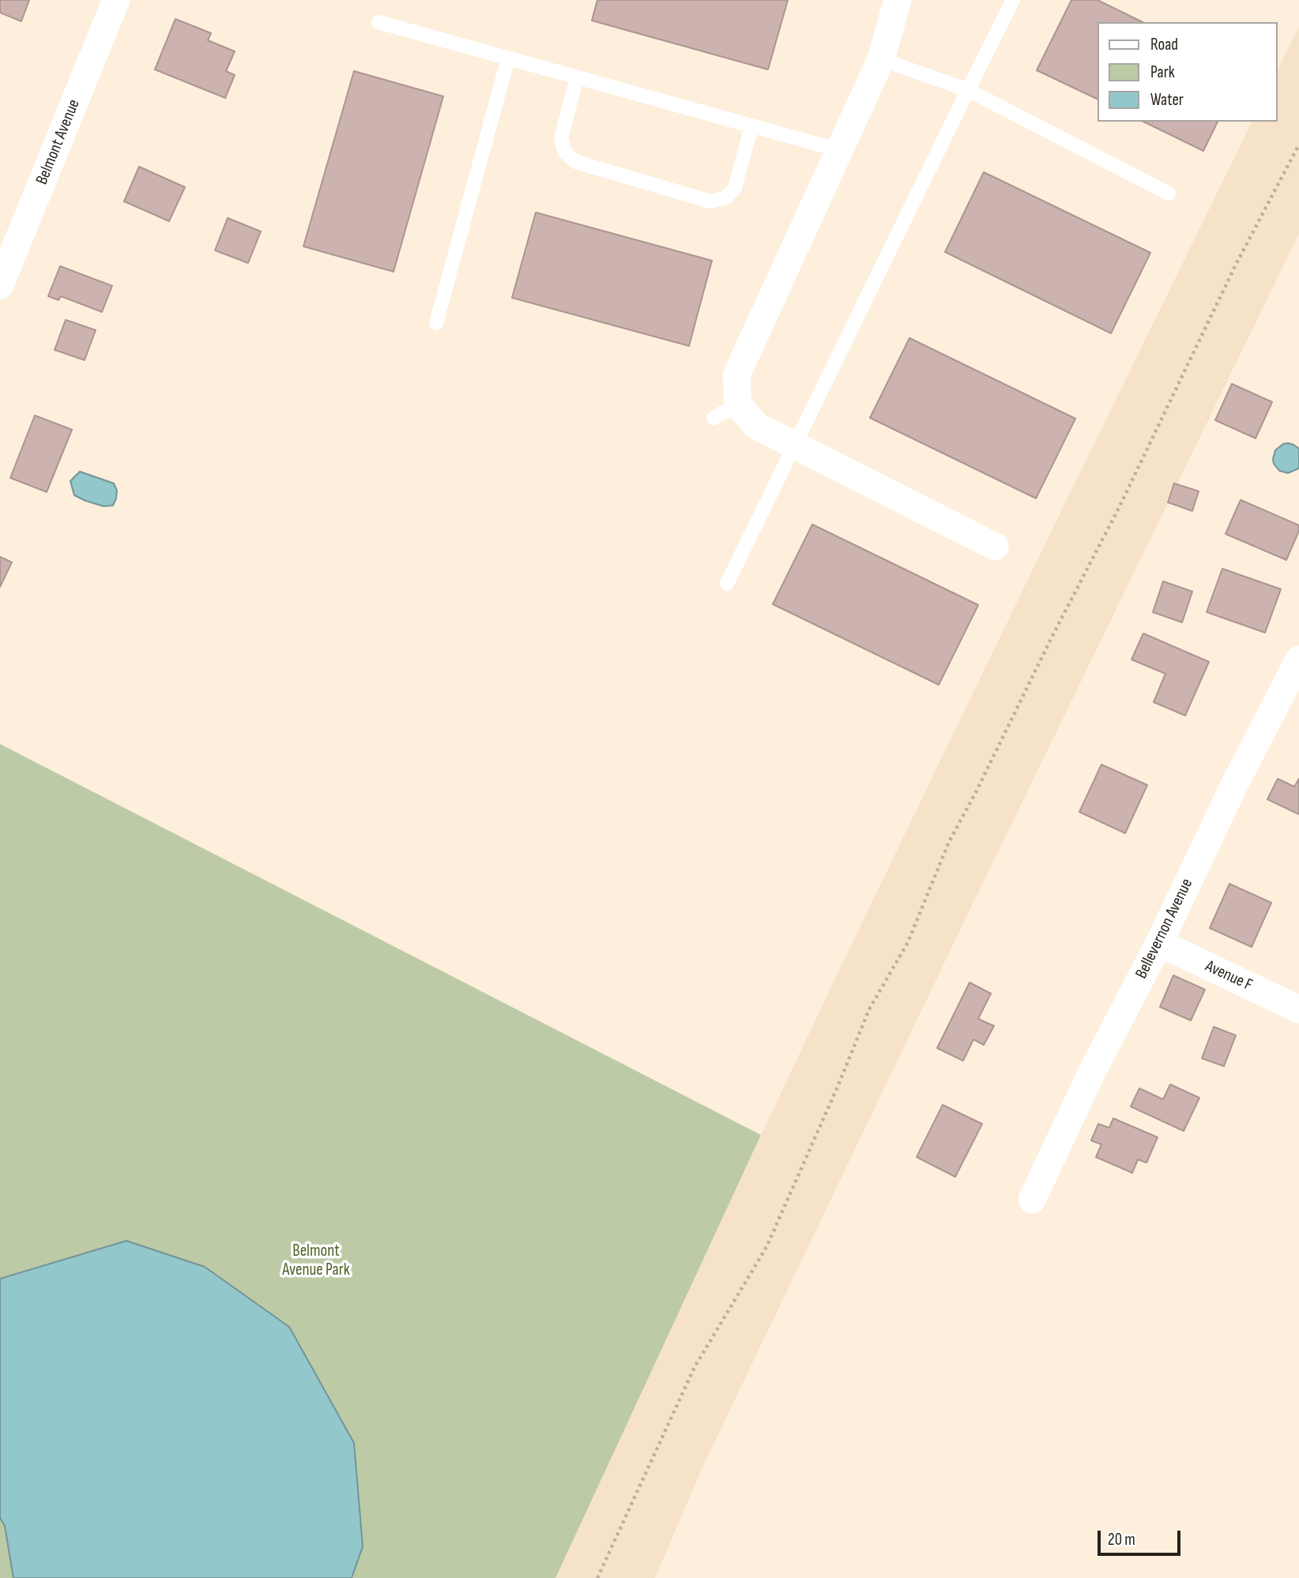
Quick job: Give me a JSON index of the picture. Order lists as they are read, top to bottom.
{
  "streets": {
    "street": ["Belmont Avenue", "Bellevernon Avenue", "Avenue F"]
  },
  "crossings": [
    ["Bellevernon Avenue", "Avenue F"]
  ],
  "parks": ["Belmont Avenue Park"],
  "legend": ["Road", "Park", "Water"],
  "scale_bar": "20 m"
}
